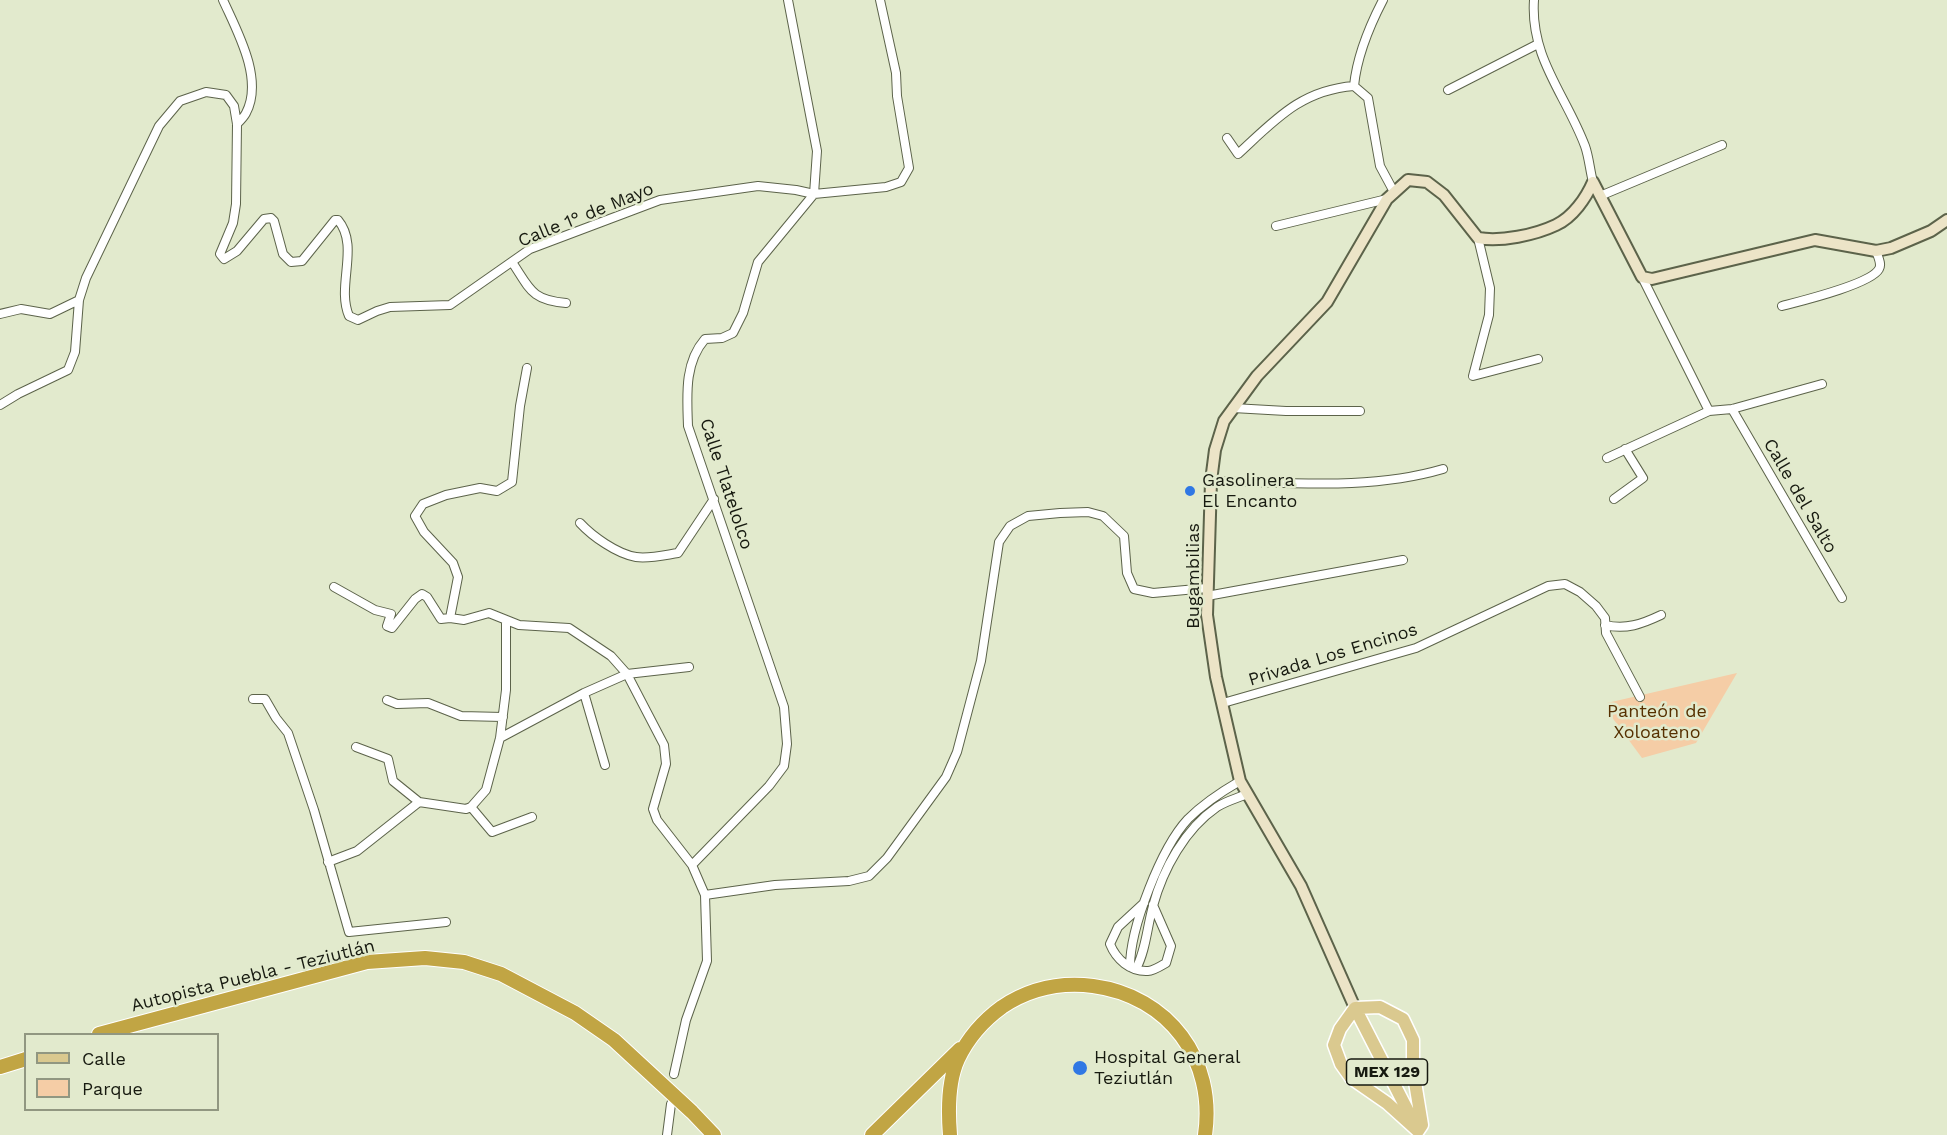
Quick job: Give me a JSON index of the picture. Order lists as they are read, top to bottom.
{
  "streets": {
    "highway": ["Autopista Puebla - Teziutlán"],
    "main road": ["Bugambilias", "MEX 129"],
    "street": [
      "Calle 1° de Mayo",
      "Calle Tlatelolco",
      "Calle del Salto",
      "Privada Los Encinos"
    ]
  },
  "crossings": [
    ["Calle 1° de Mayo", "Calle Tlatelolco"],
    ["Bugambilias", "Privada Los Encinos"],
    ["Bugambilias", "MEX 129"]
  ],
  "parks": ["Panteón de Xoloateno"],
  "places": ["Gasolinera El Encanto", "Hospital General Teziutlán"],
  "legend": ["Calle", "Parque"]
}
